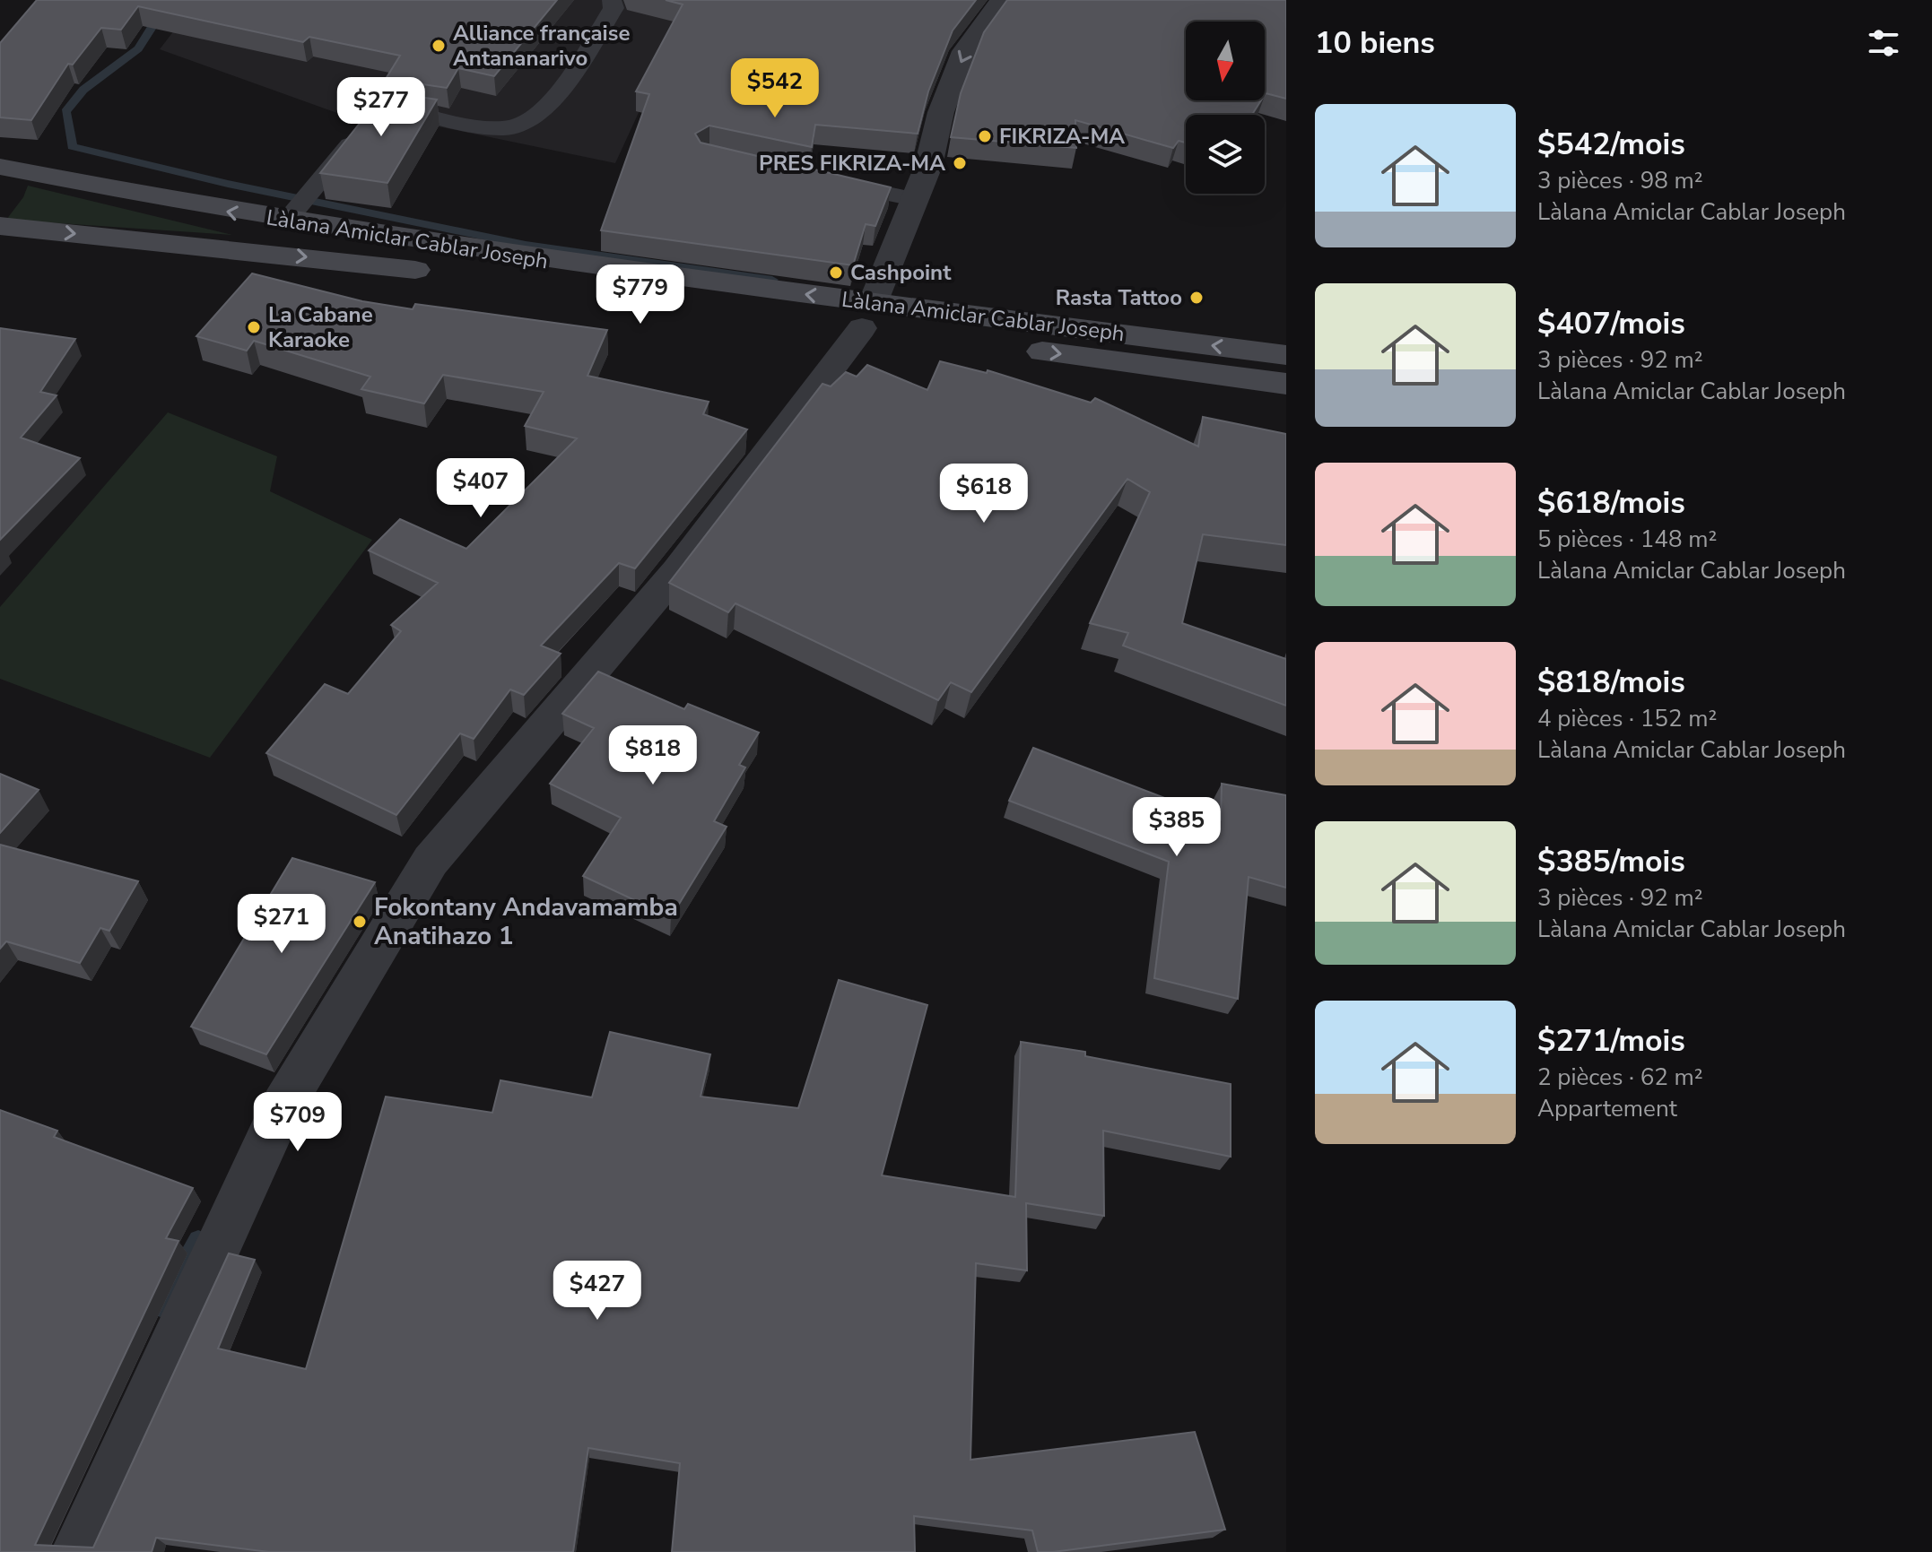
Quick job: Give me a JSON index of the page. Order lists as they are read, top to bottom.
{
  "streets": {
    "main road": ["Làlana Amiclar Cablar Joseph"]
  },
  "places": [
    "Alliance française Antananarivo",
    "FIKRIZA-MA",
    "PRES FIKRIZA-MA",
    "Cashpoint",
    "Rasta Tattoo",
    "La Cabane Karaoke",
    "Fokontany Andavamamba Anatihazo 1"
  ],
  "north": "bottom",
  "page": {
    "heading": "10 biens",
    "price": [
      "$542",
      "$277",
      "$779",
      "$407",
      "$618",
      "$818",
      "$385",
      "$271",
      "$709",
      "$427"
    ],
    "list": [
      {
        "name": "$542/mois",
        "note": "3 pièces · 98 m² · Làlana Amiclar Cablar Joseph"
      },
      {
        "name": "$407/mois",
        "note": "3 pièces · 92 m² · Làlana Amiclar Cablar Joseph"
      },
      {
        "name": "$618/mois",
        "note": "5 pièces · 148 m² · Làlana Amiclar Cablar Joseph"
      },
      {
        "name": "$818/mois",
        "note": "4 pièces · 152 m² · Làlana Amiclar Cablar Joseph"
      },
      {
        "name": "$385/mois",
        "note": "3 pièces · 92 m² · Làlana Amiclar Cablar Joseph"
      },
      {
        "name": "$271/mois",
        "note": "2 pièces · 62 m² · Appartement"
      }
    ]
  }
}
